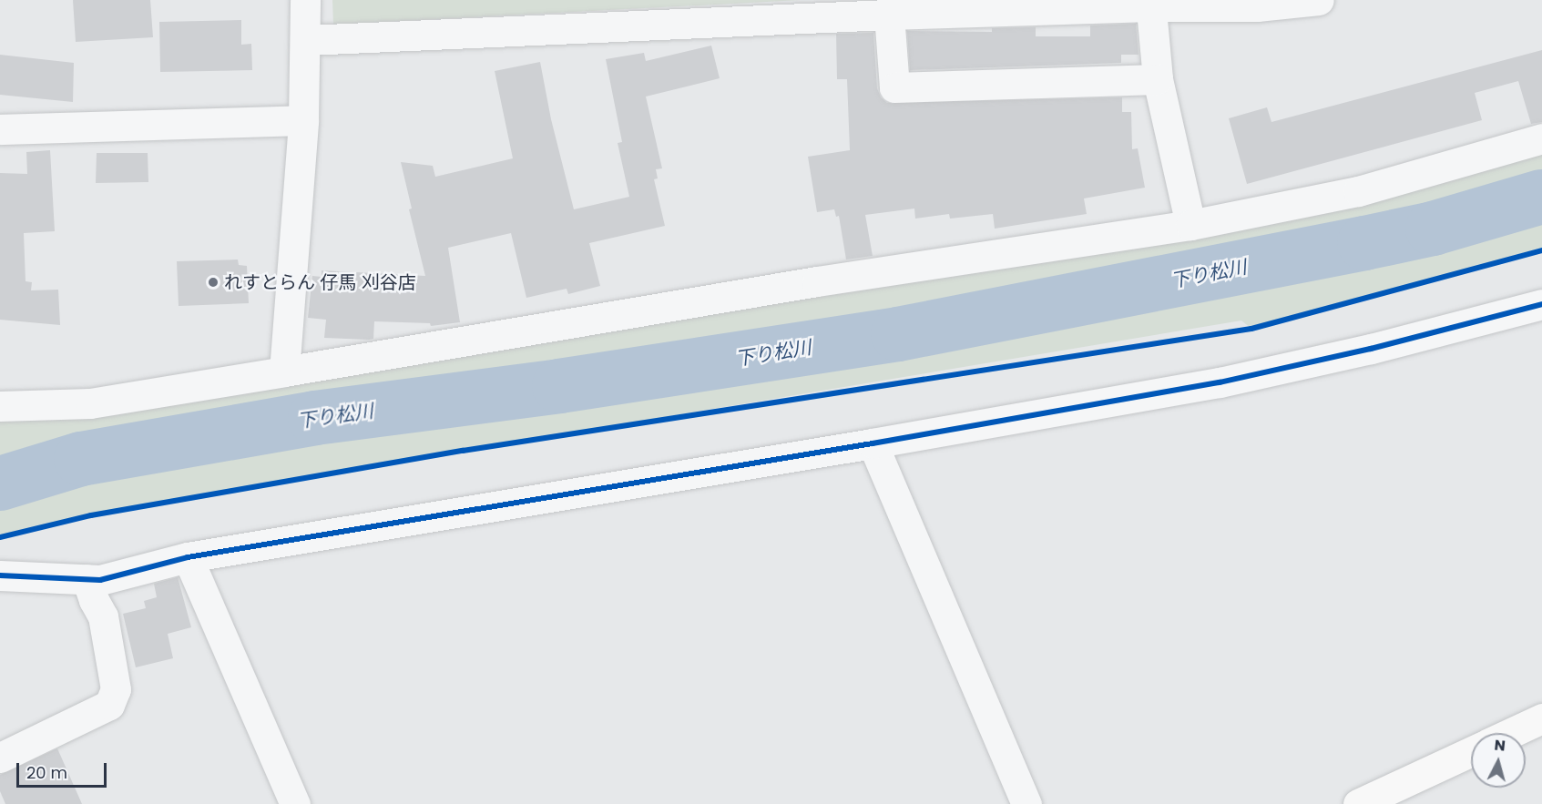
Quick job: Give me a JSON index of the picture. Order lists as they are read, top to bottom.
{
  "water": ["下り松川"],
  "places": ["れすとらん 仔馬 刈谷店"],
  "scale_bar": "20 m",
  "north": "top"
}
